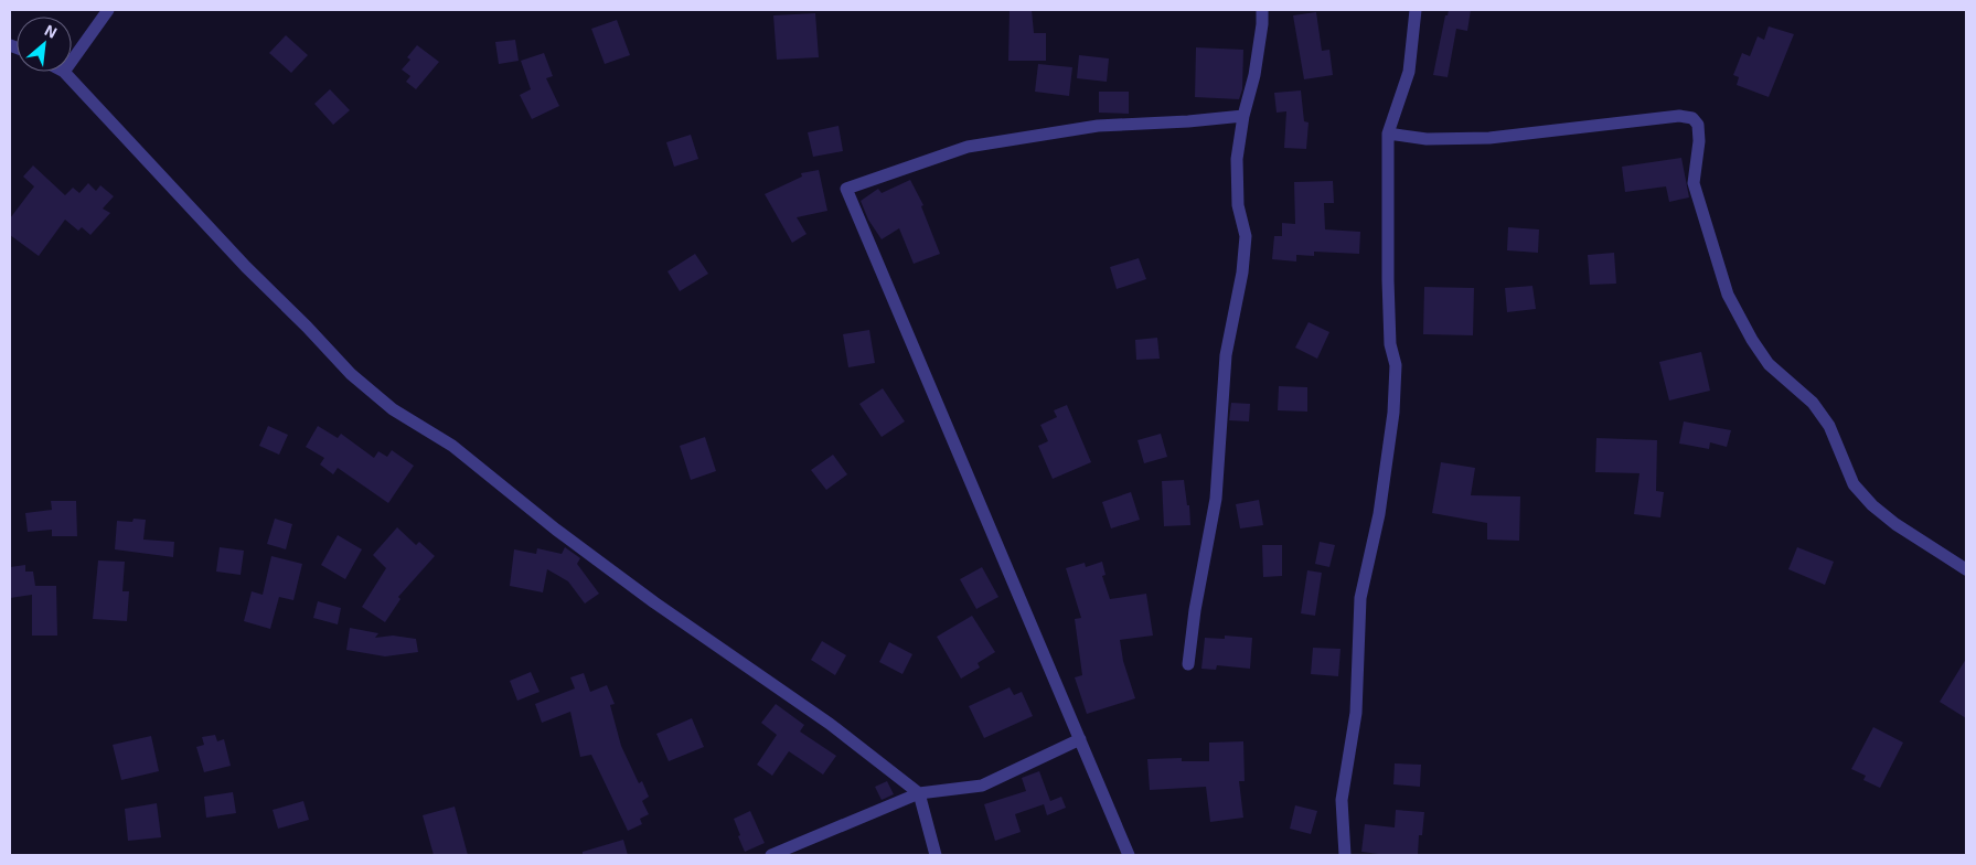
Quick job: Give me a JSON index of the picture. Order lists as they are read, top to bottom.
{
  "north": "top right"
}
